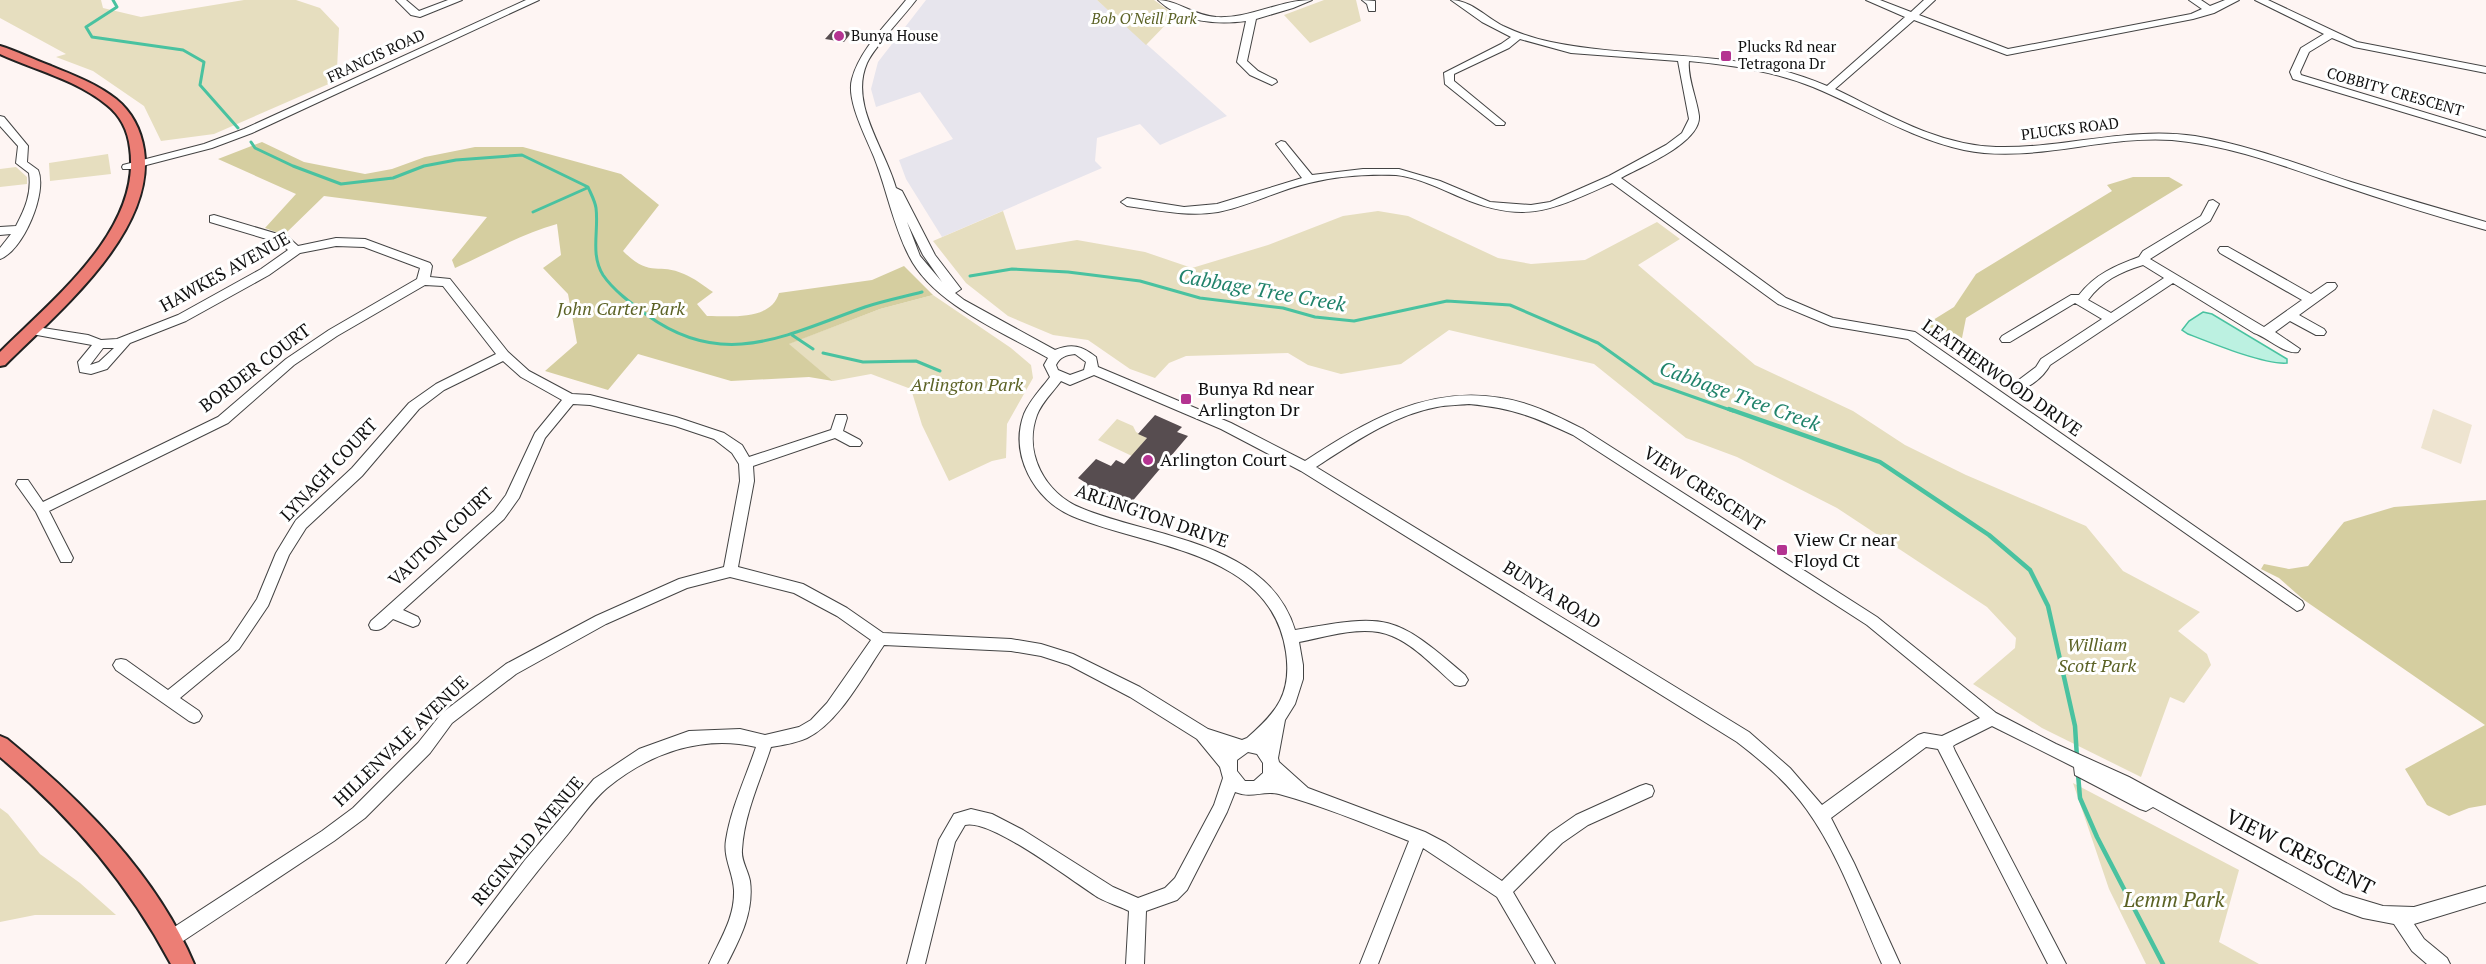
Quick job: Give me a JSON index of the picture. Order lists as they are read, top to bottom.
{
  "streets": {
    "street": [
      "FRANCIS ROAD",
      "COBBITY CRESCENT",
      "PLUCKS ROAD",
      "HAWKES AVENUE",
      "BORDER COURT",
      "LEATHERWOOD DRIVE",
      "LYNAGH COURT",
      "VIEW CRESCENT",
      "ARLINGTON DRIVE",
      "VAUTON COURT",
      "BUNYA ROAD",
      "HILLENVALE AVENUE",
      "REGINALD AVENUE"
    ]
  },
  "crossings": [
    ["HAWKES AVENUE", "BORDER COURT"],
    ["VIEW CRESCENT", "BUNYA ROAD"],
    ["ARLINGTON DRIVE", "BUNYA ROAD"],
    ["HILLENVALE AVENUE", "REGINALD AVENUE"]
  ],
  "water": ["Cabbage Tree Creek"],
  "parks": [
    "Bob O'Neill Park",
    "John Carter Park",
    "Arlington Park",
    "William Scott Park",
    "Lemm Park"
  ],
  "places": {
    "other": ["Bunya House", "Arlington Court"],
    "transit": ["Plucks Rd near Tetragona Dr", "Bunya Rd near Arlington Dr", "View Cr near Floyd Ct"]
  }
}
